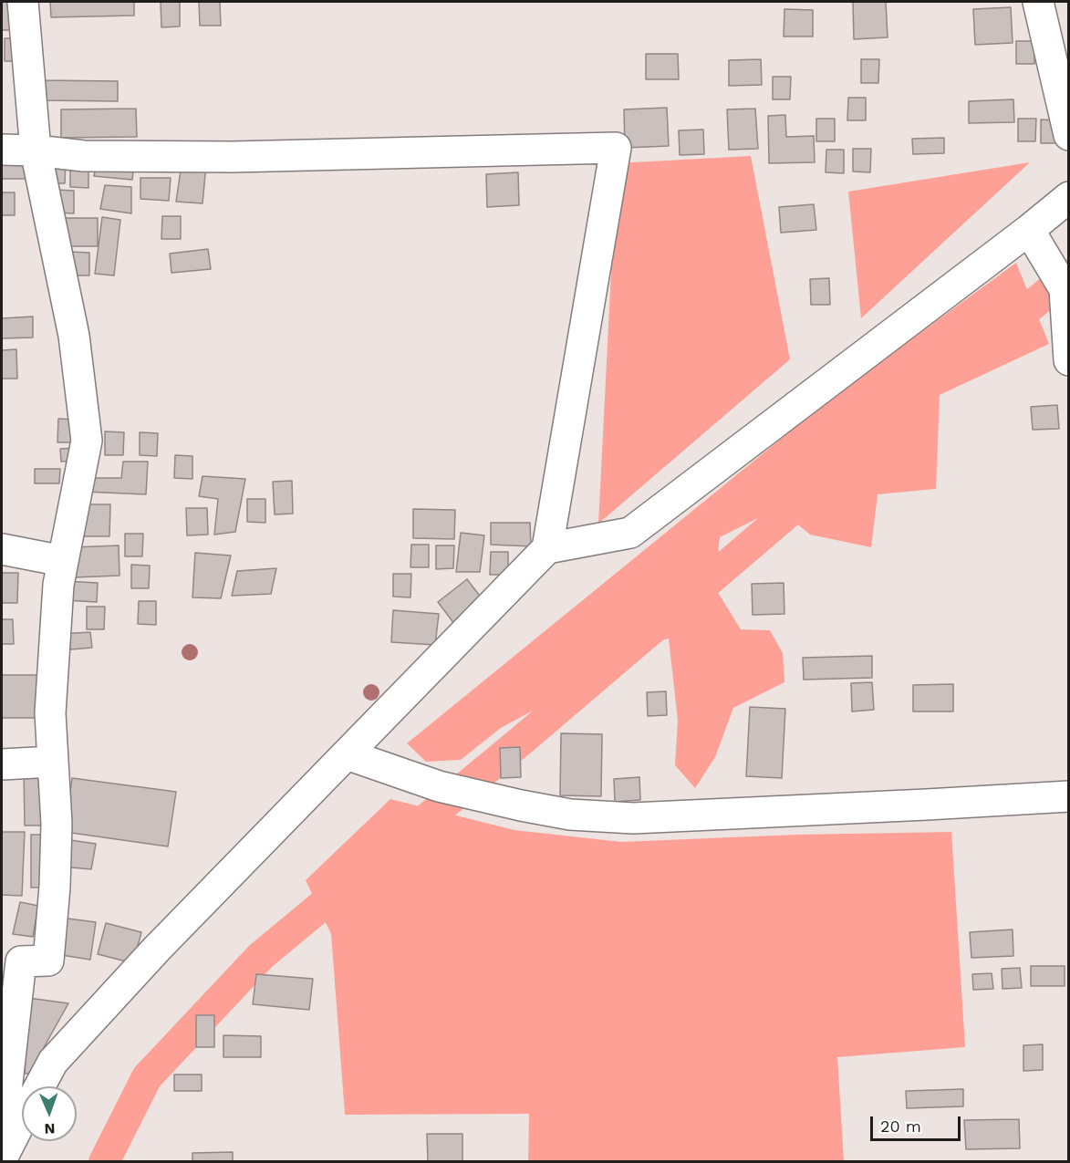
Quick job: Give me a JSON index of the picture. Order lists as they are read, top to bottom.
{
  "scale_bar": "20 m",
  "north": "bottom"
}
